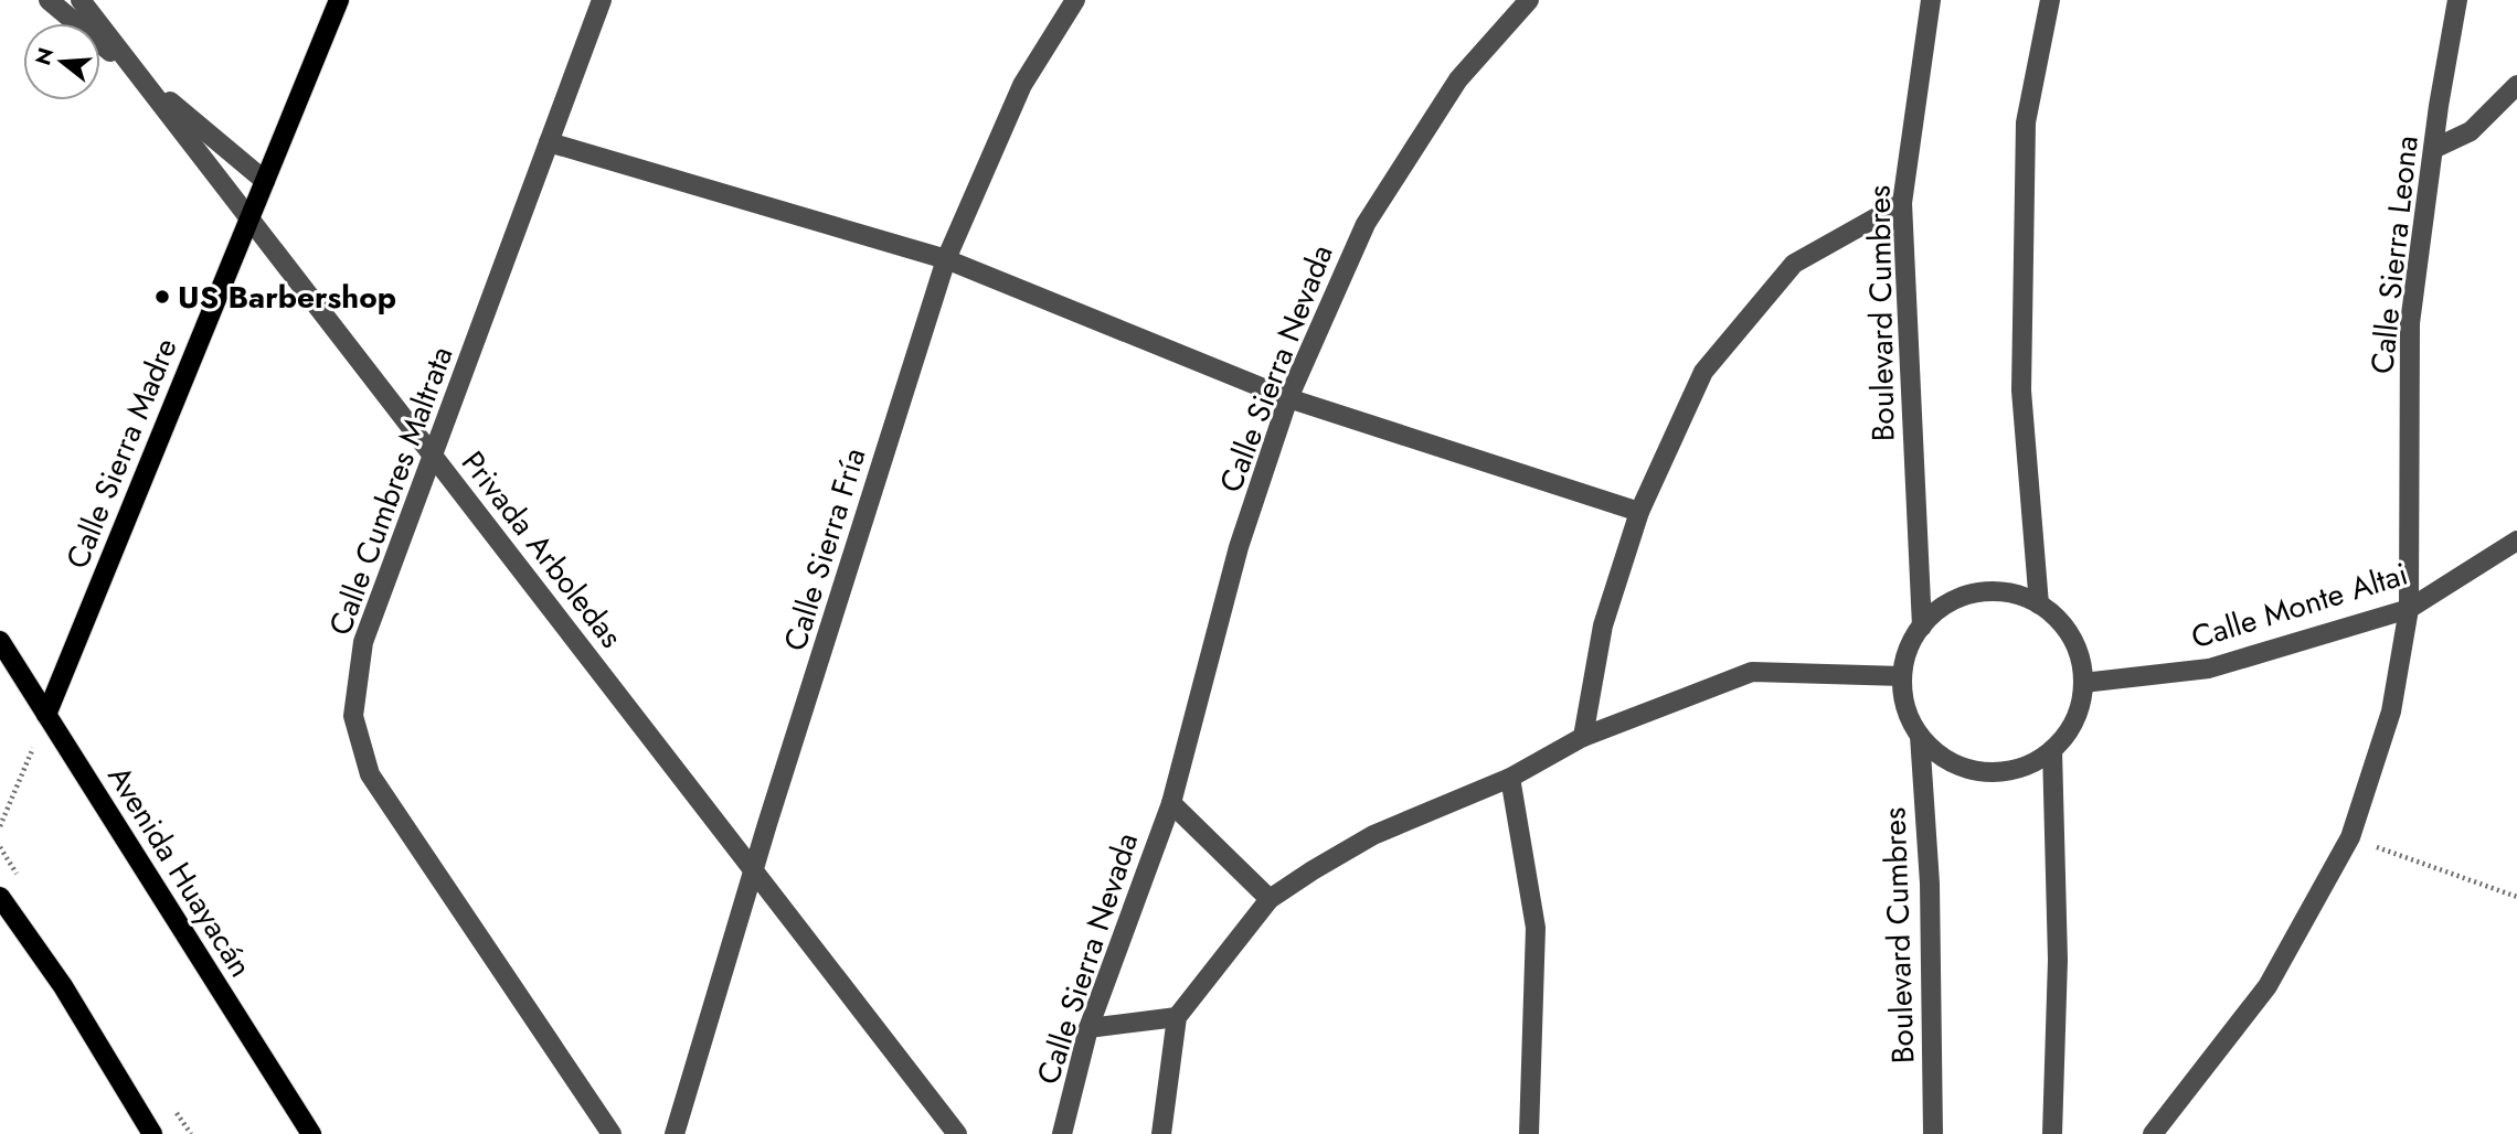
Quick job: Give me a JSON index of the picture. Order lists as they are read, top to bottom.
{
  "streets": {
    "main road": ["Calle Sierra Madre", "Avenida Huayacán"],
    "street": [
      "Calle Sierra Leona",
      "Boulevard Cumbres",
      "Calle Sierra Nevada",
      "Calle Cumbres Maltrata",
      "Privada Arboledas",
      "Calle Sierra Fría",
      "Calle Monte Altai"
    ]
  },
  "crossings": [
    ["Calle Sierra Leona", "Calle Monte Altai"],
    ["Boulevard Cumbres", "Calle Monte Altai"],
    ["Calle Sierra Madre", "Avenida Huayacán"]
  ],
  "places": ["US Barbershop"],
  "north": "left"
}
